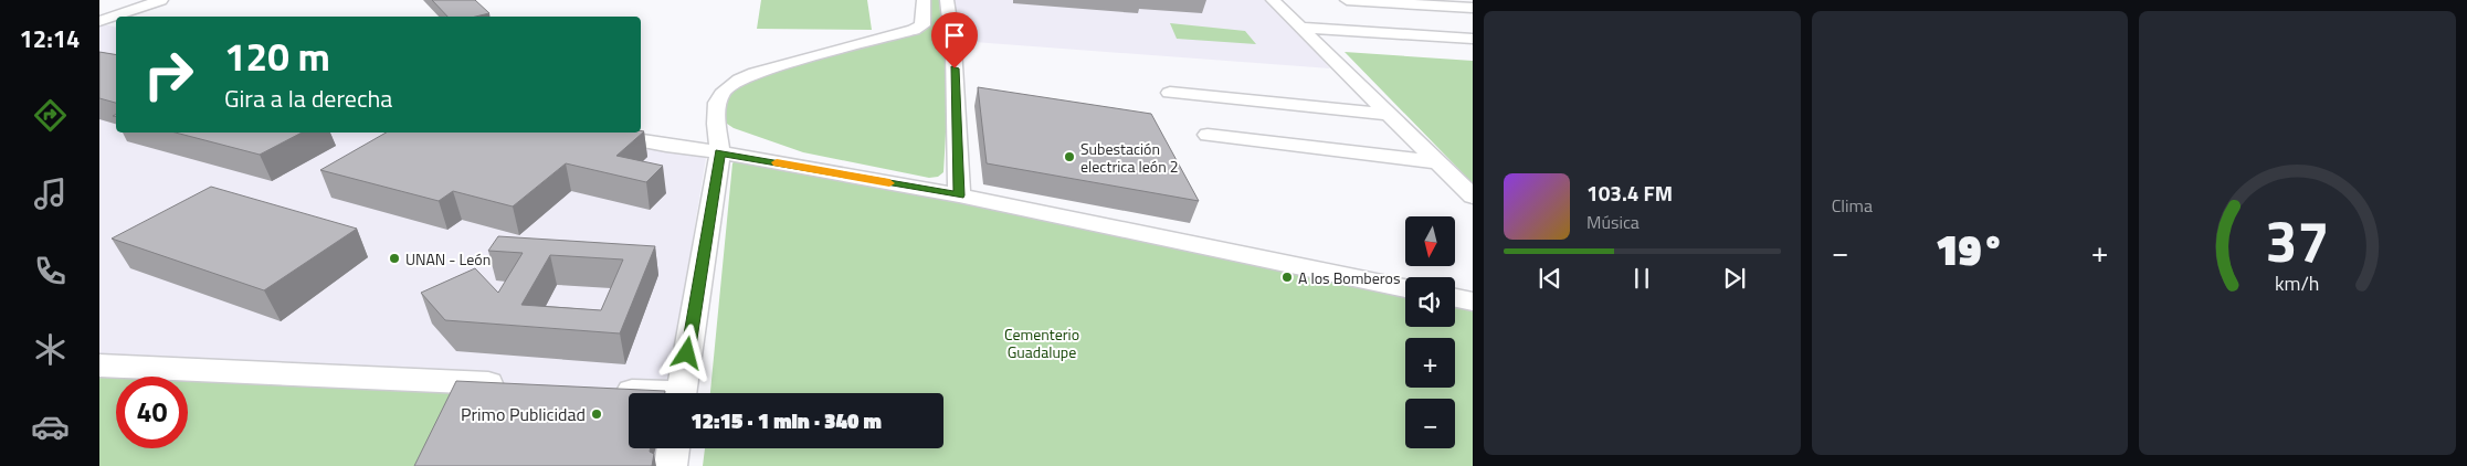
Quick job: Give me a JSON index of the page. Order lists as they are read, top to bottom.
{
  "parks": ["Cementerio Guadalupe"],
  "places": [
    "Subestación electrica león 2",
    "UNAN - León",
    "A los Bomberos",
    "Primo Publicidad"
  ],
  "north": "bottom",
  "page": {
    "tabs": "12:14",
    "tile": "Clima",
    "turn": ["120 m", "Gira a la derecha"],
    "song": ["103.4 FM", "Música"],
    "map_buttons": ["+", "−"],
    "heat": ["−", "19°", "+"],
    "limit": "40",
    "trip": "12:15 · 1 min · 340 m",
    "gauge": ["37", "km/h"]
  }
}
